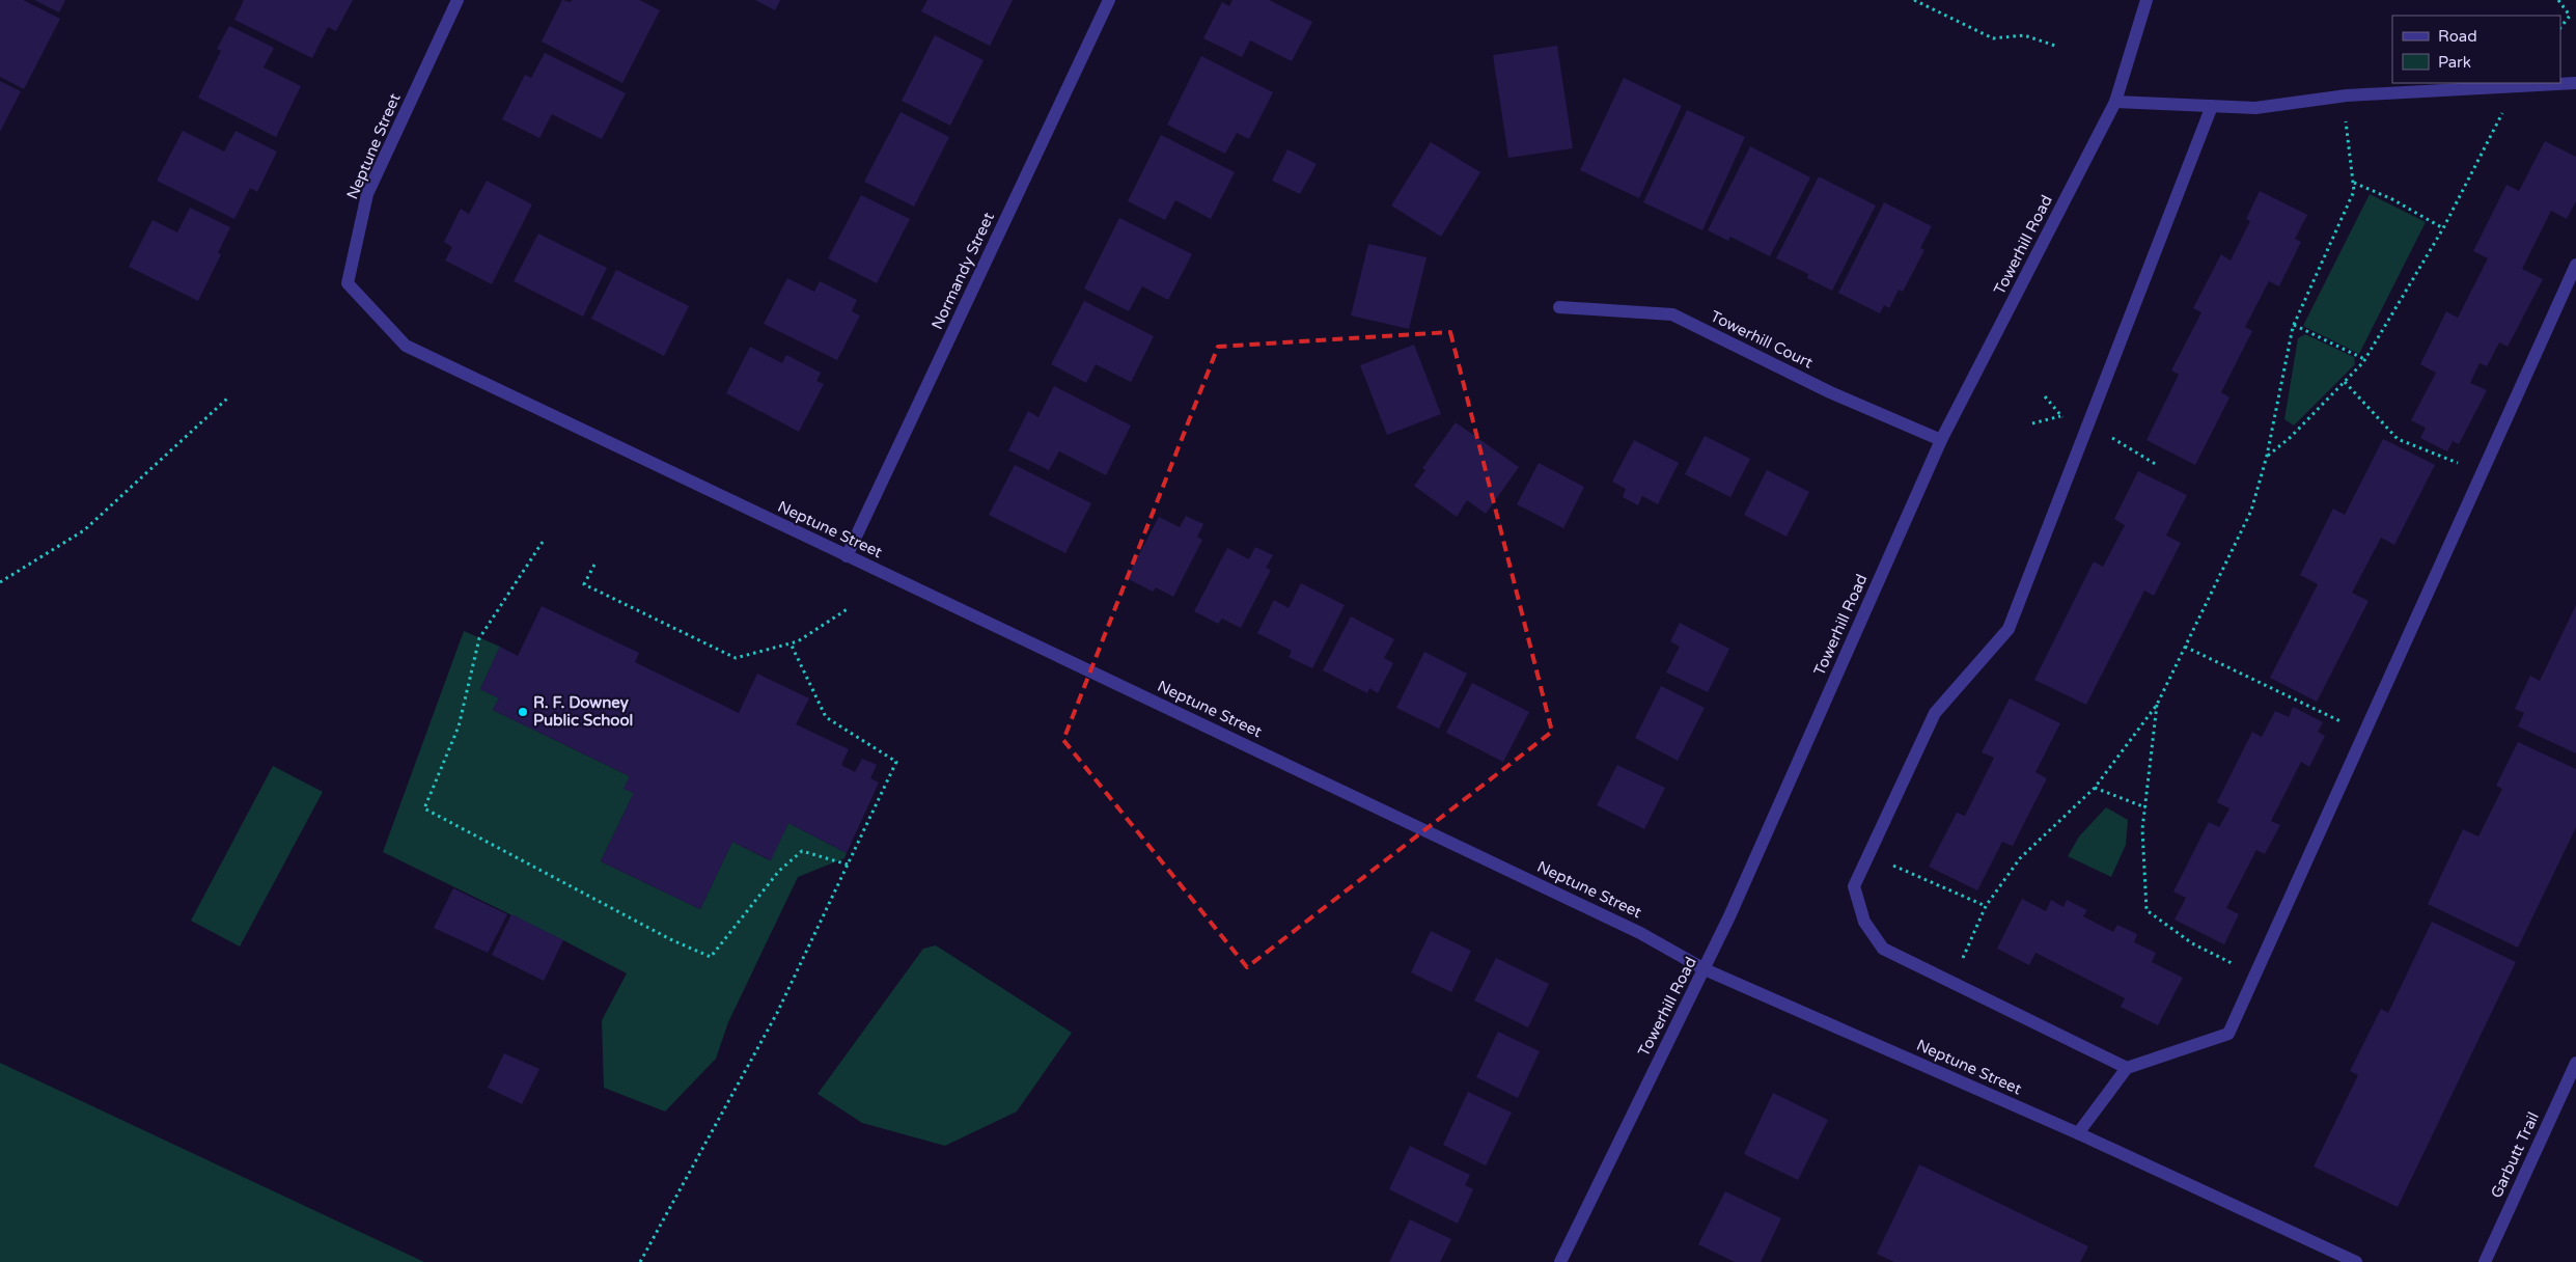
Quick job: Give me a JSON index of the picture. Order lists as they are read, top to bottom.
{
  "streets": {
    "street": [
      "Neptune Street",
      "Towerhill Road",
      "Normandy Street",
      "Towerhill Court",
      "Garbutt Trail"
    ]
  },
  "crossings": [
    ["Neptune Street", "Towerhill Road"],
    ["Neptune Street", "Normandy Street"],
    ["Towerhill Road", "Towerhill Court"]
  ],
  "places": ["R. F. Downey Public School"],
  "legend": ["Road", "Park"]
}
